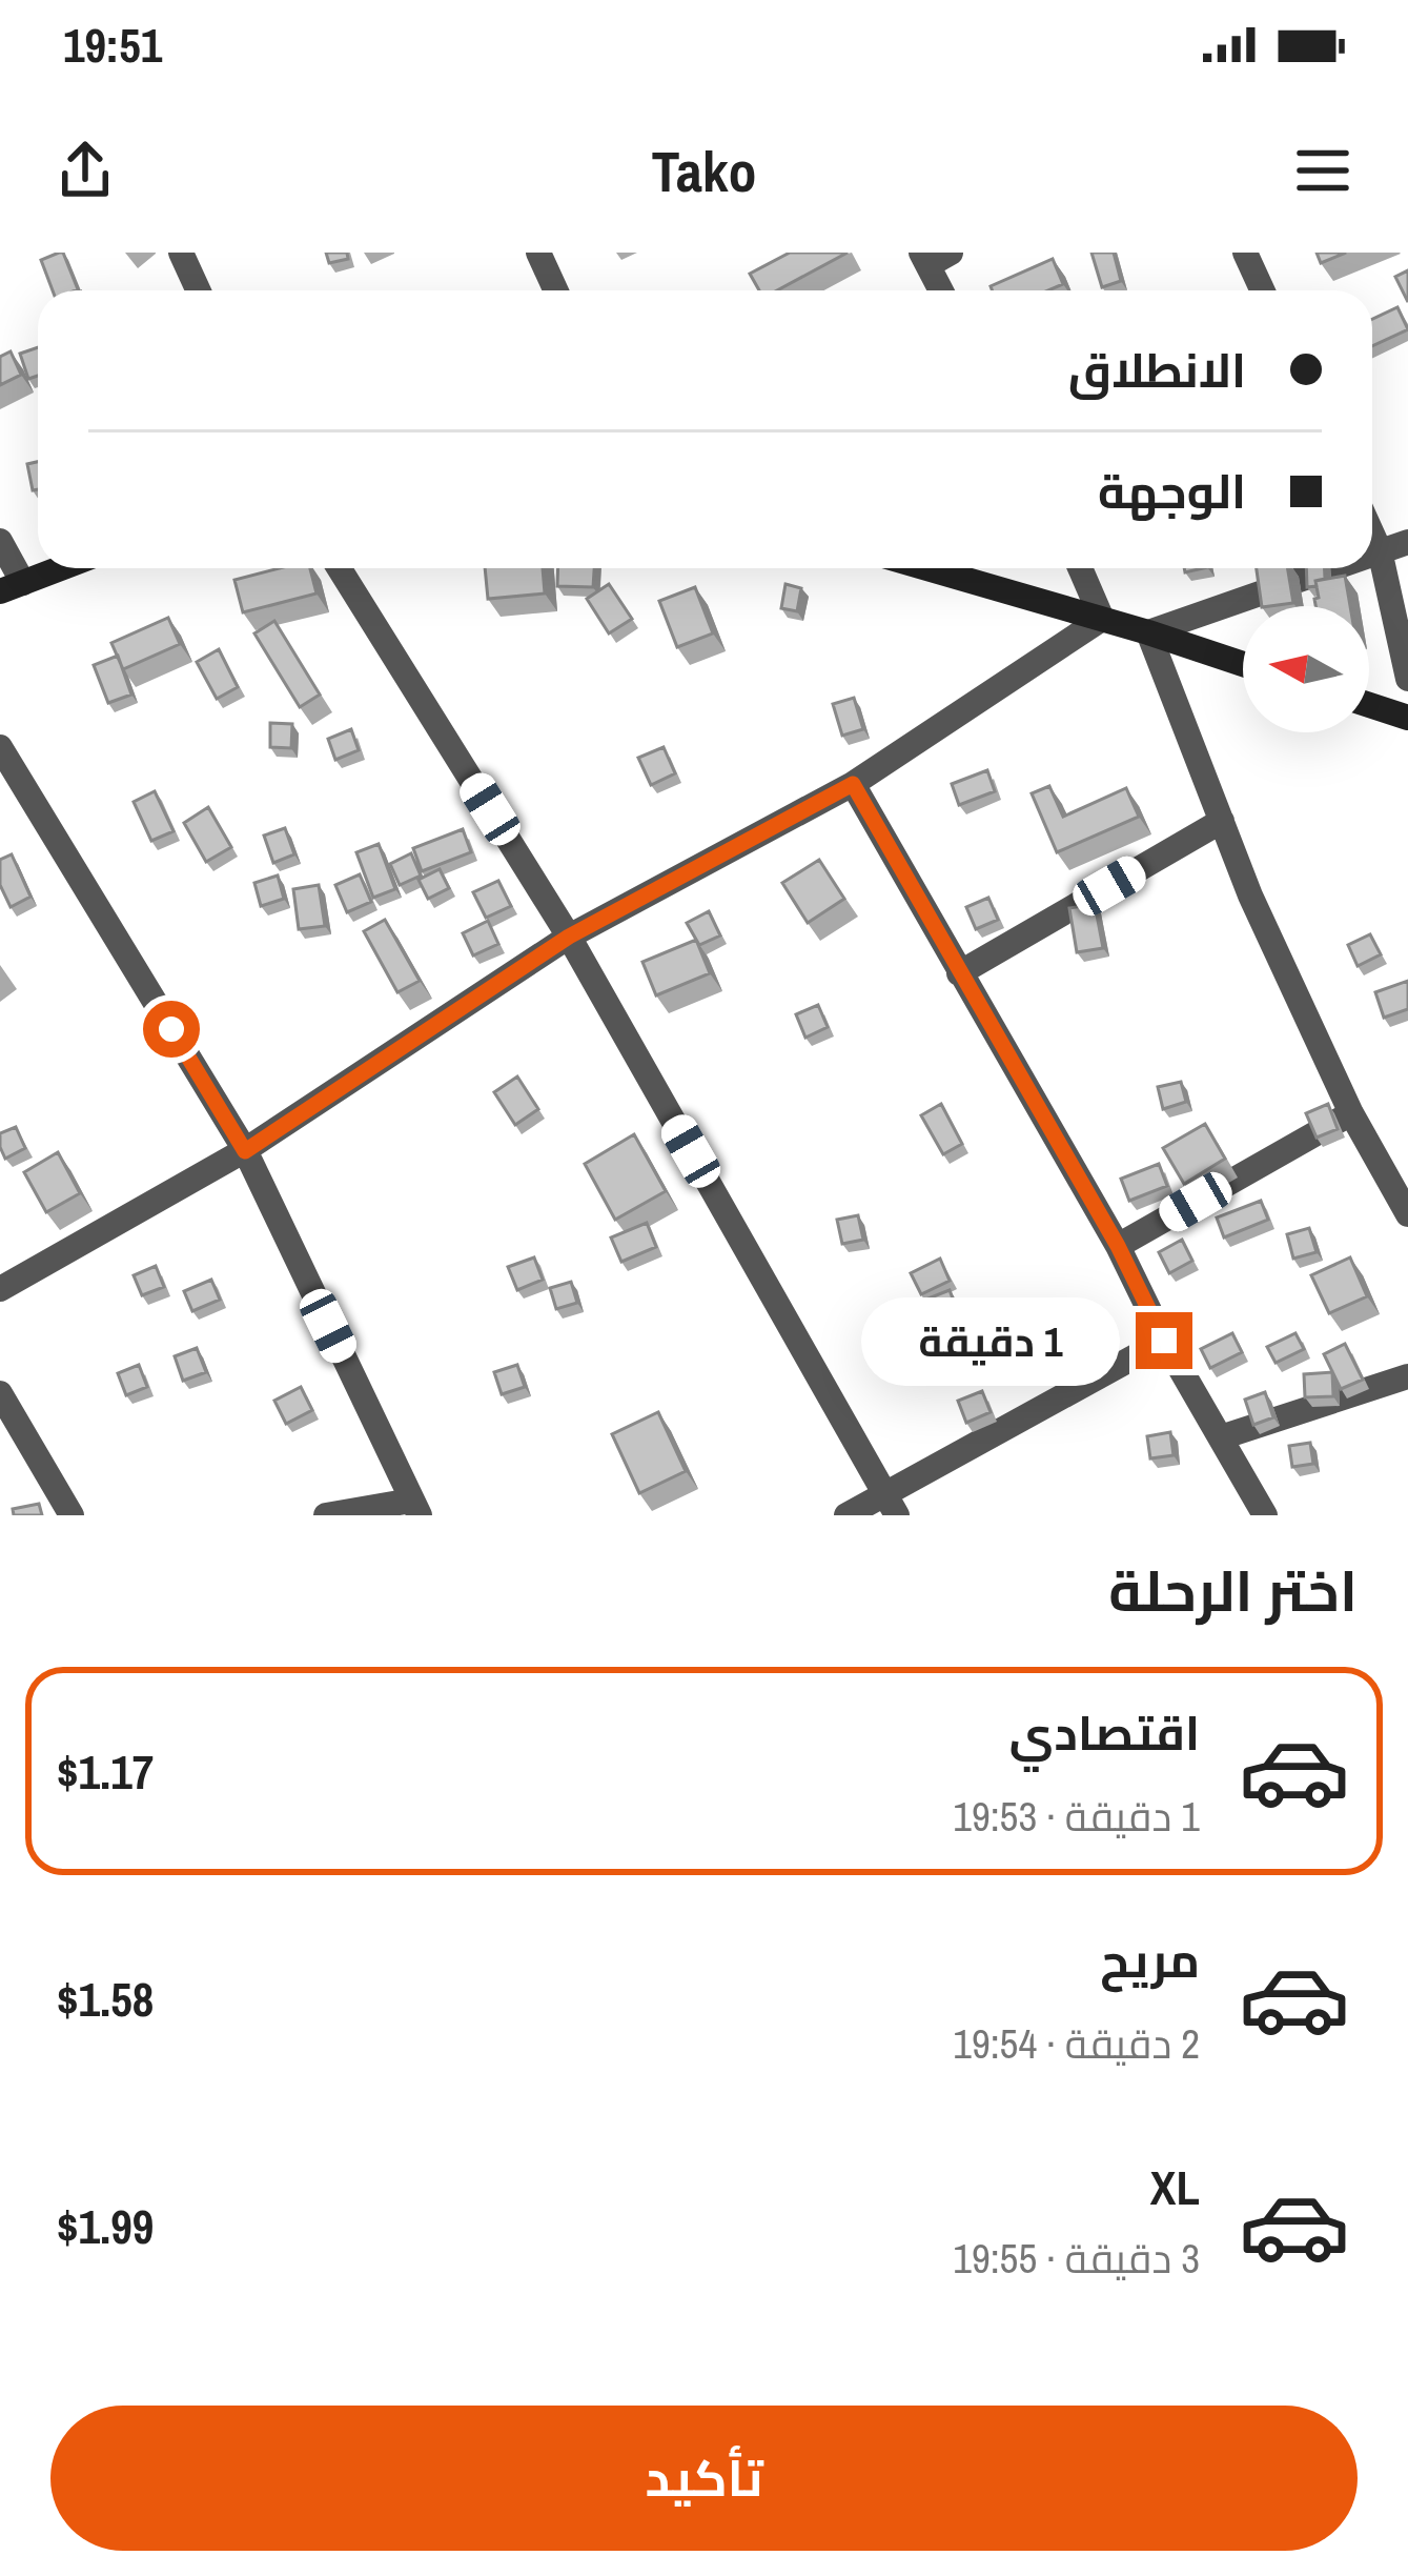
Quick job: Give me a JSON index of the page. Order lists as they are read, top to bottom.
{
  "north": "left",
  "page": {
    "status": "19:51",
    "header": "Tako",
    "banner": ["الانطلاق", "الوجهة"],
    "bubble": "1 دقيقة",
    "heading": "اختر الرحلة",
    "list": [
      {
        "name": "اقتصادي",
        "note": "1 دقيقة · 19:53",
        "value": "$1.17"
      },
      {
        "name": "مريح",
        "note": "2 دقيقة · 19:54",
        "value": "$1.58"
      },
      {
        "name": "XL",
        "note": "3 دقيقة · 19:55",
        "value": "$1.99"
      }
    ],
    "buttons": "تأكيد"
  }
}
